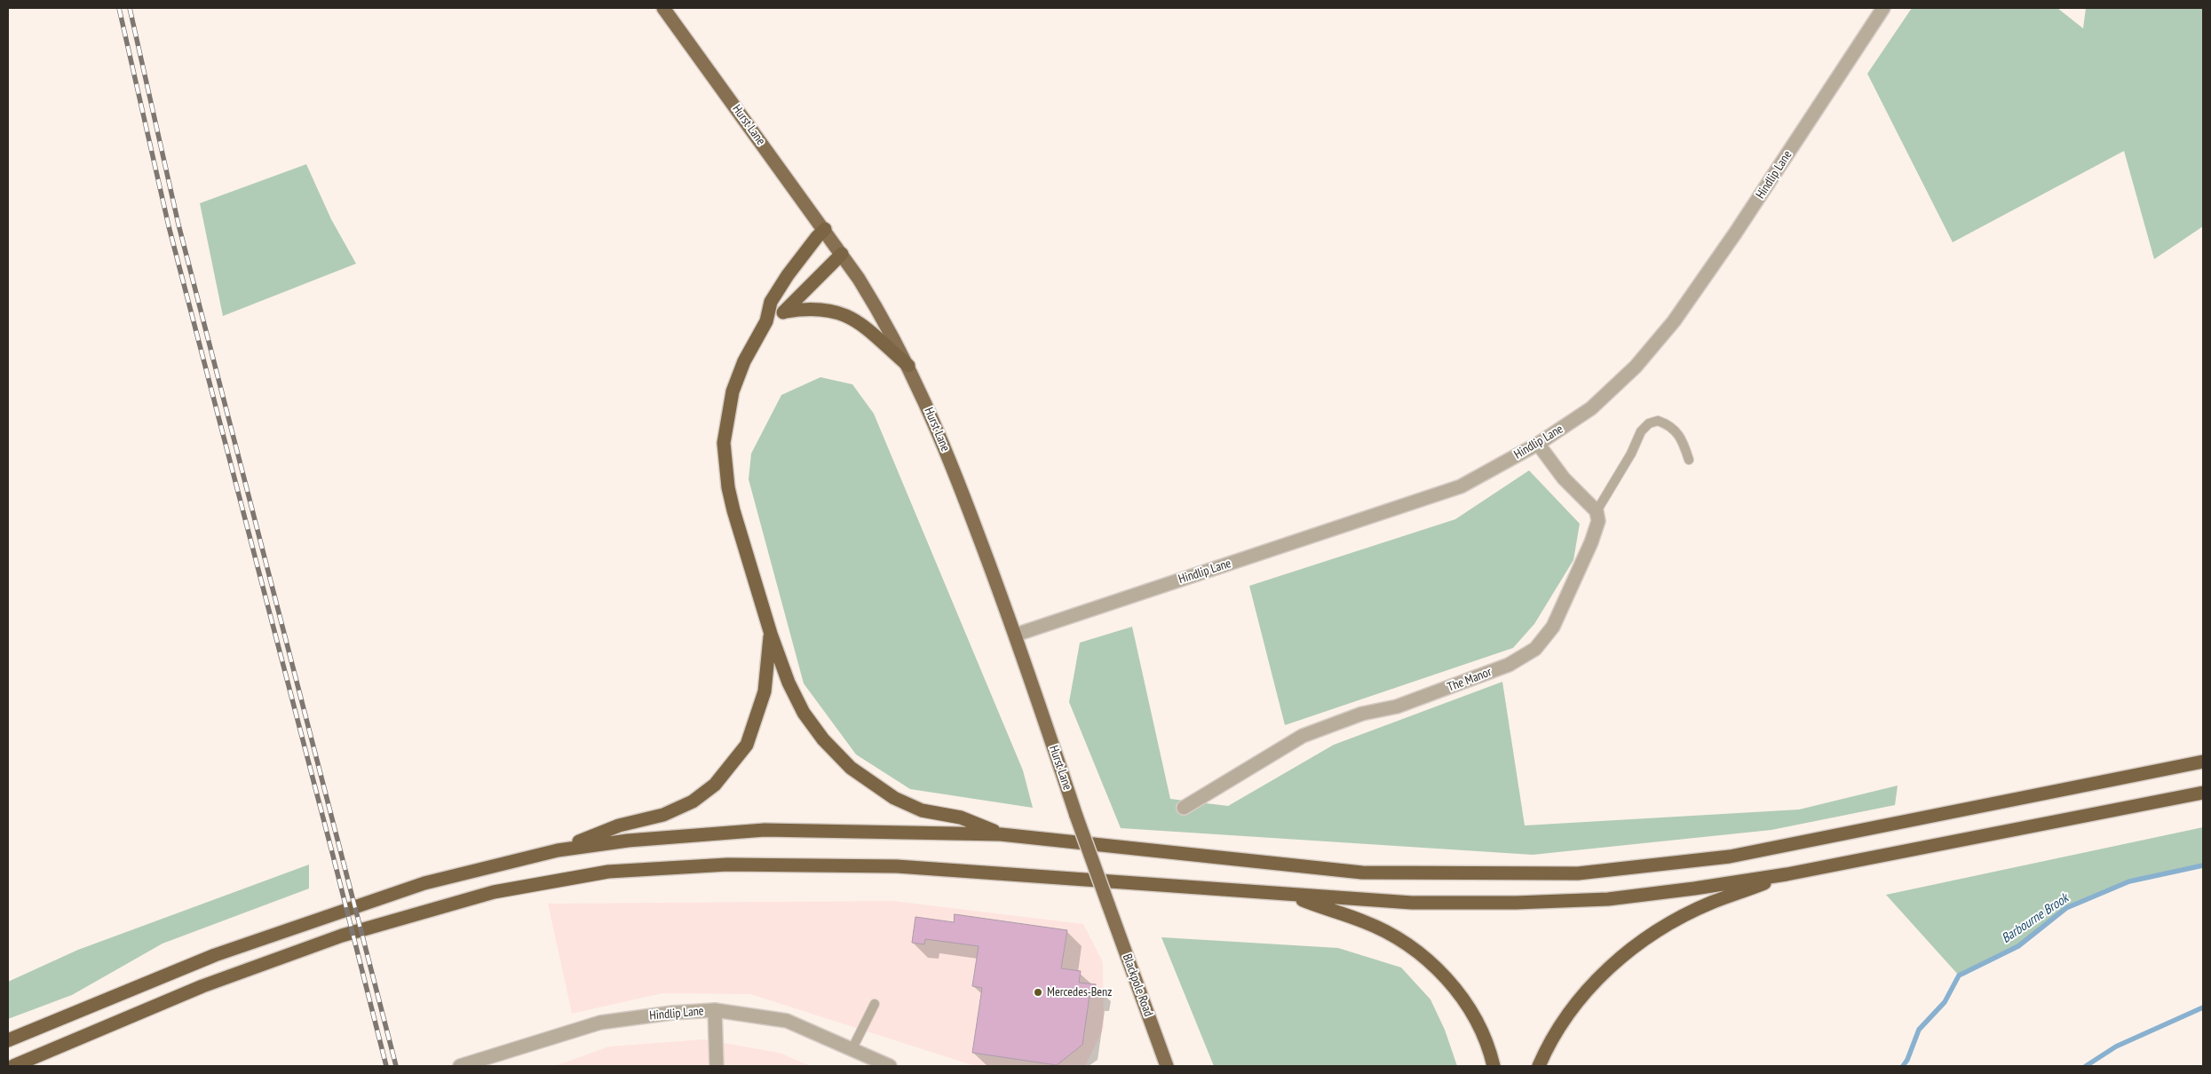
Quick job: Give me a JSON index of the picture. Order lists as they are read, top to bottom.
{
  "streets": {
    "main road": ["Hurst Lane", "Blackpole Road"],
    "street": ["Hindlip Lane", "The Manor"]
  },
  "crossings": [
    ["Hurst Lane", "Hindlip Lane"],
    ["Hurst Lane", "Blackpole Road"]
  ],
  "water": ["Barbourne Brook"],
  "places": ["Mercedes-Benz"]
}
